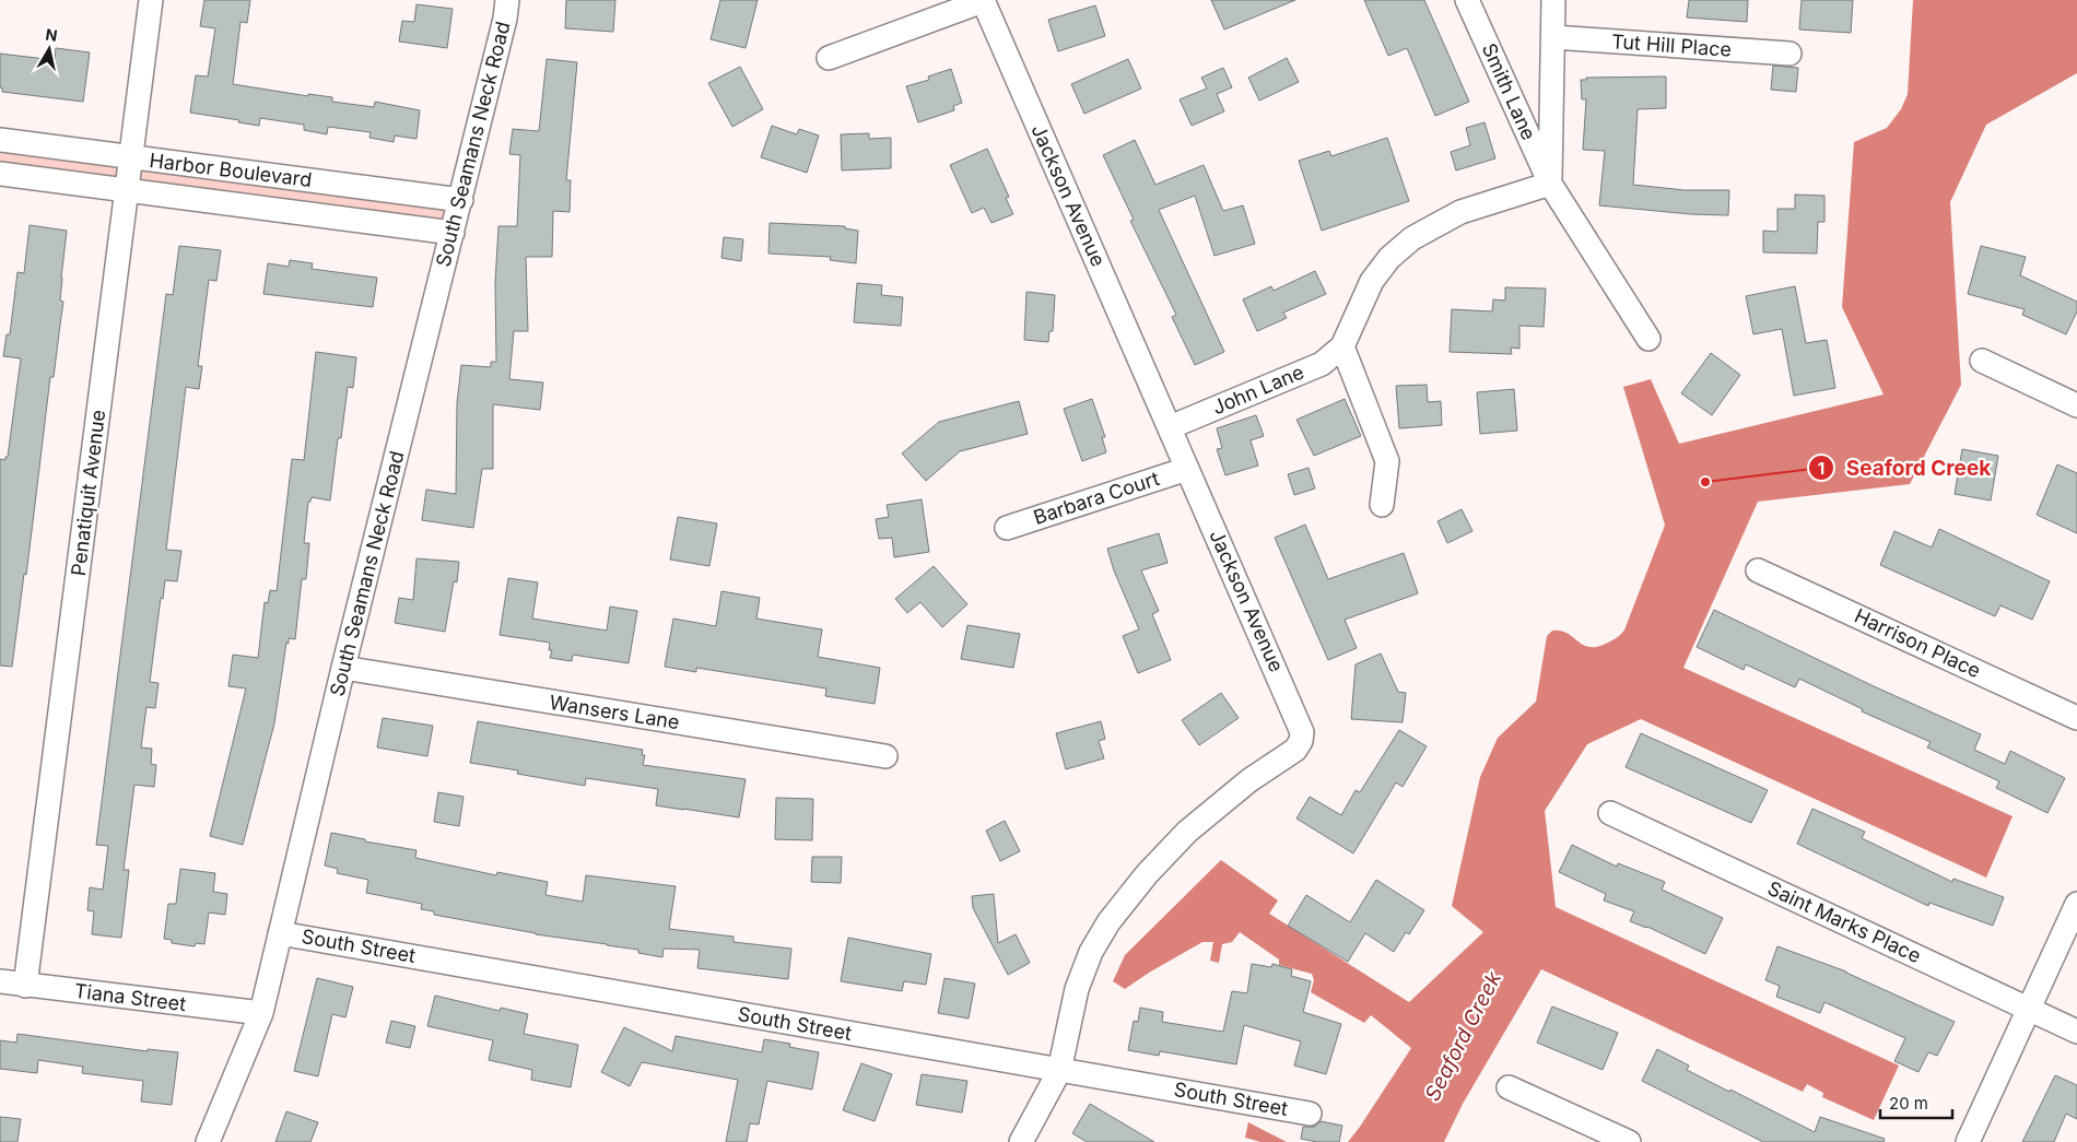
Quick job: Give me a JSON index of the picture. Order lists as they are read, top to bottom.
{
  "streets": {
    "street": [
      "Tut Hill Place",
      "Smith Lane",
      "South Seamans Neck Road",
      "Harbor Boulevard",
      "Jackson Avenue",
      "John Lane",
      "Penatiquit Avenue",
      "Barbara Court",
      "Harrison Place",
      "Wansers Lane",
      "Saint Marks Place",
      "South Street",
      "Tiana Street"
    ]
  },
  "crossings": [
    ["Smith Lane", "John Lane"],
    ["South Seamans Neck Road", "Harbor Boulevard"],
    ["South Seamans Neck Road", "Wansers Lane"],
    ["South Seamans Neck Road", "South Street"],
    ["South Seamans Neck Road", "Tiana Street"],
    ["Harbor Boulevard", "Penatiquit Avenue"],
    ["Jackson Avenue", "John Lane"],
    ["Jackson Avenue", "Barbara Court"],
    ["Jackson Avenue", "South Street"],
    ["Penatiquit Avenue", "Tiana Street"]
  ],
  "water": ["Seaford Creek"],
  "places": ["Seaford Creek"],
  "scale_bar": "20 m",
  "north": "top"
}
